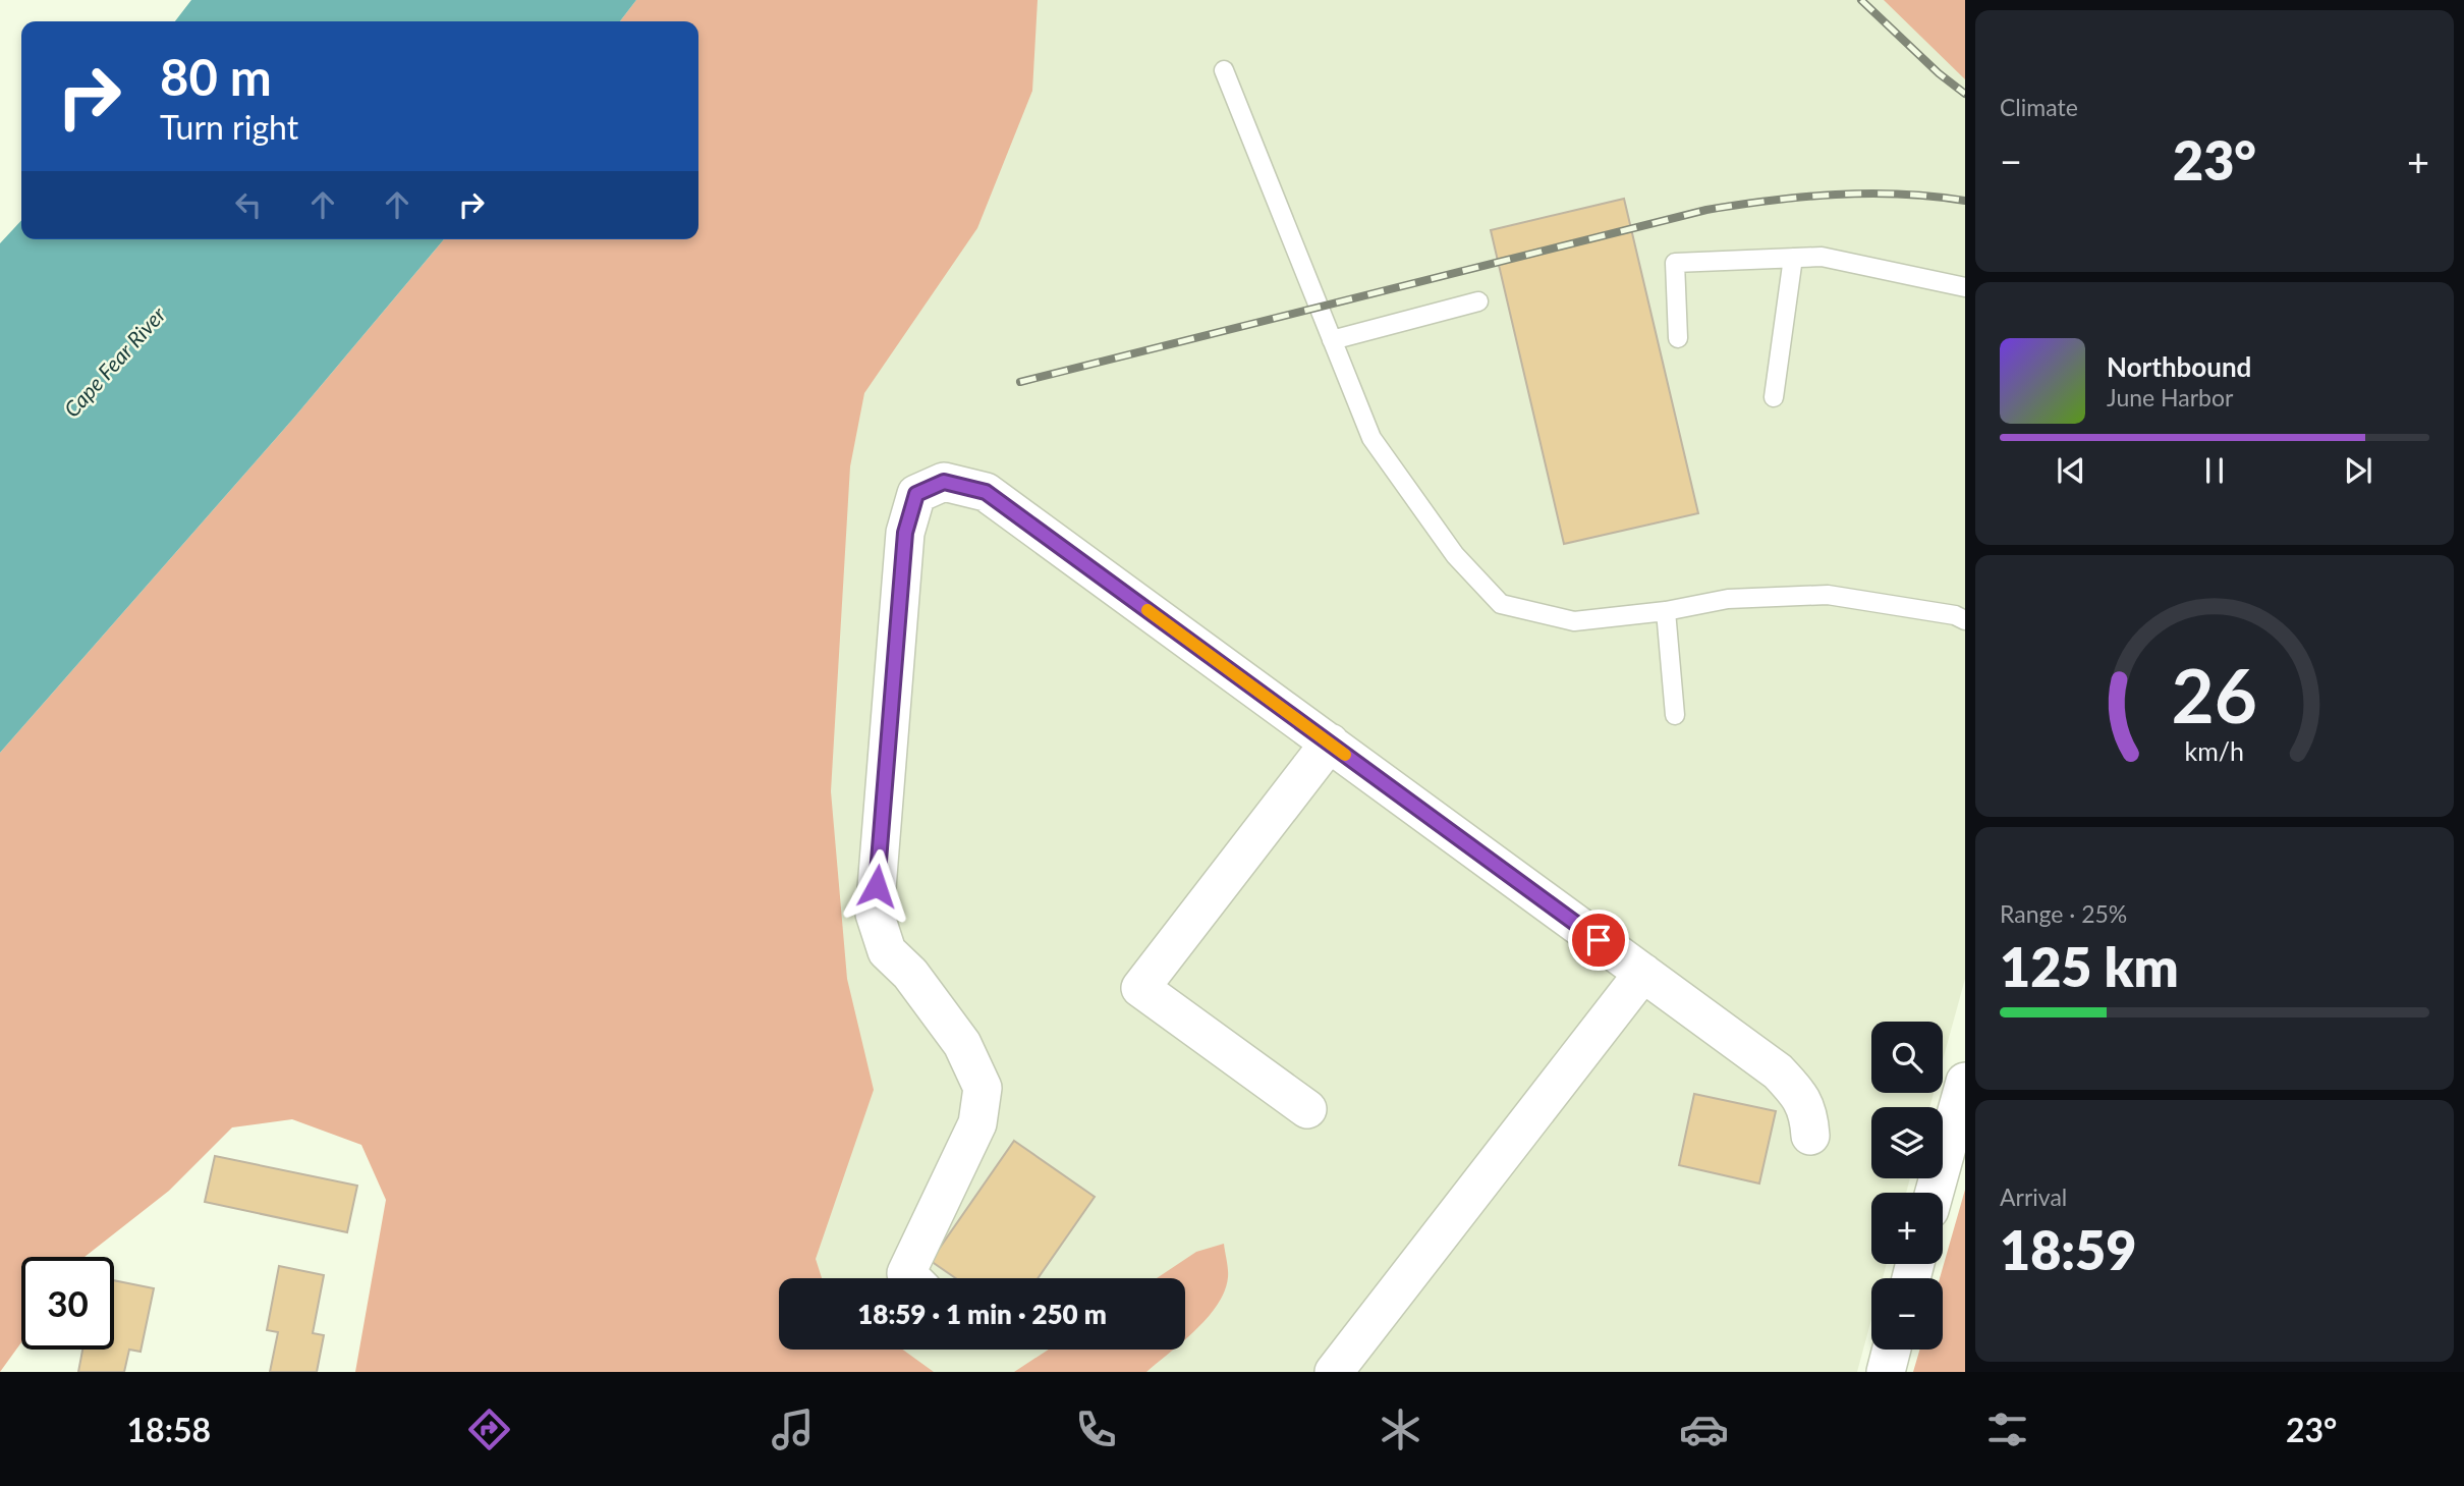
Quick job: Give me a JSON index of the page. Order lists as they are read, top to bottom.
{
  "water": ["Cape Fear River"],
  "page": {
    "tile": [
      "Climate",
      ["Range · 25%", "125 km"],
      ["Arrival", "18:59"]
    ],
    "turn": ["80 m", "Turn right"],
    "heat": ["−", "23°", "+"],
    "song": ["Northbound", "June Harbor"],
    "map_buttons": ["+", "−"],
    "limit": "30",
    "trip": "18:59 · 1 min · 250 m",
    "tabs": ["18:58", "23°"],
    "gauge": ["26", "km/h"]
  }
}
